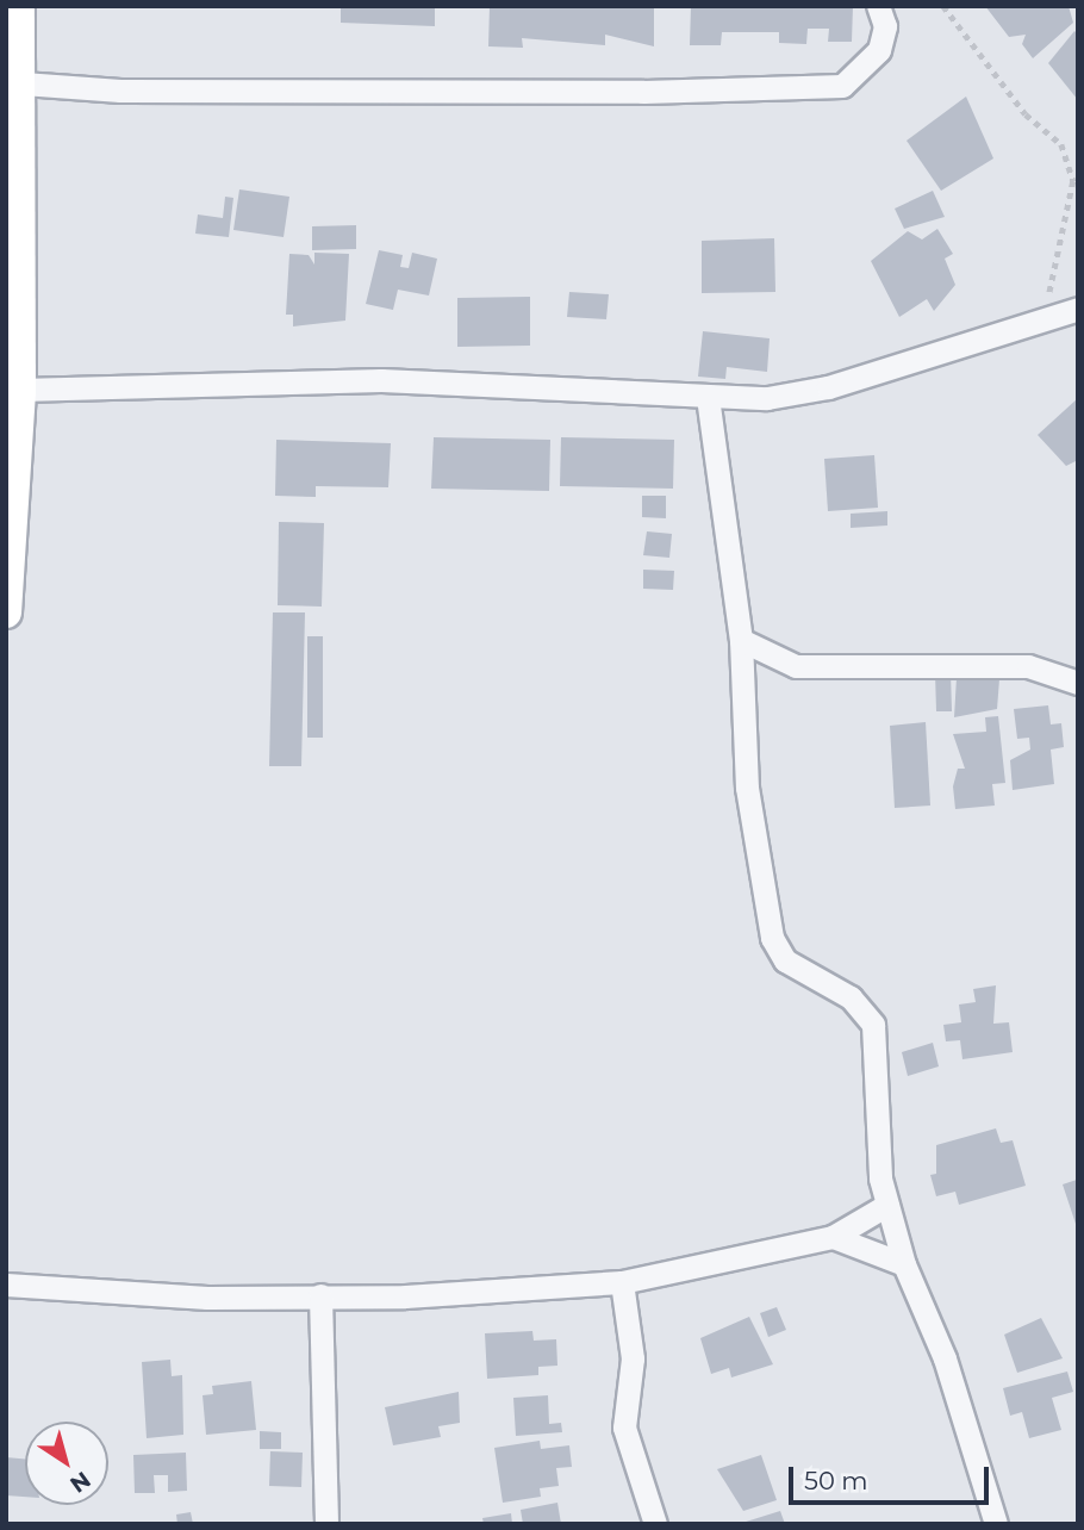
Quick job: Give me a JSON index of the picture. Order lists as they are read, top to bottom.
{
  "scale_bar": "50 m",
  "north": "bottom right"
}
